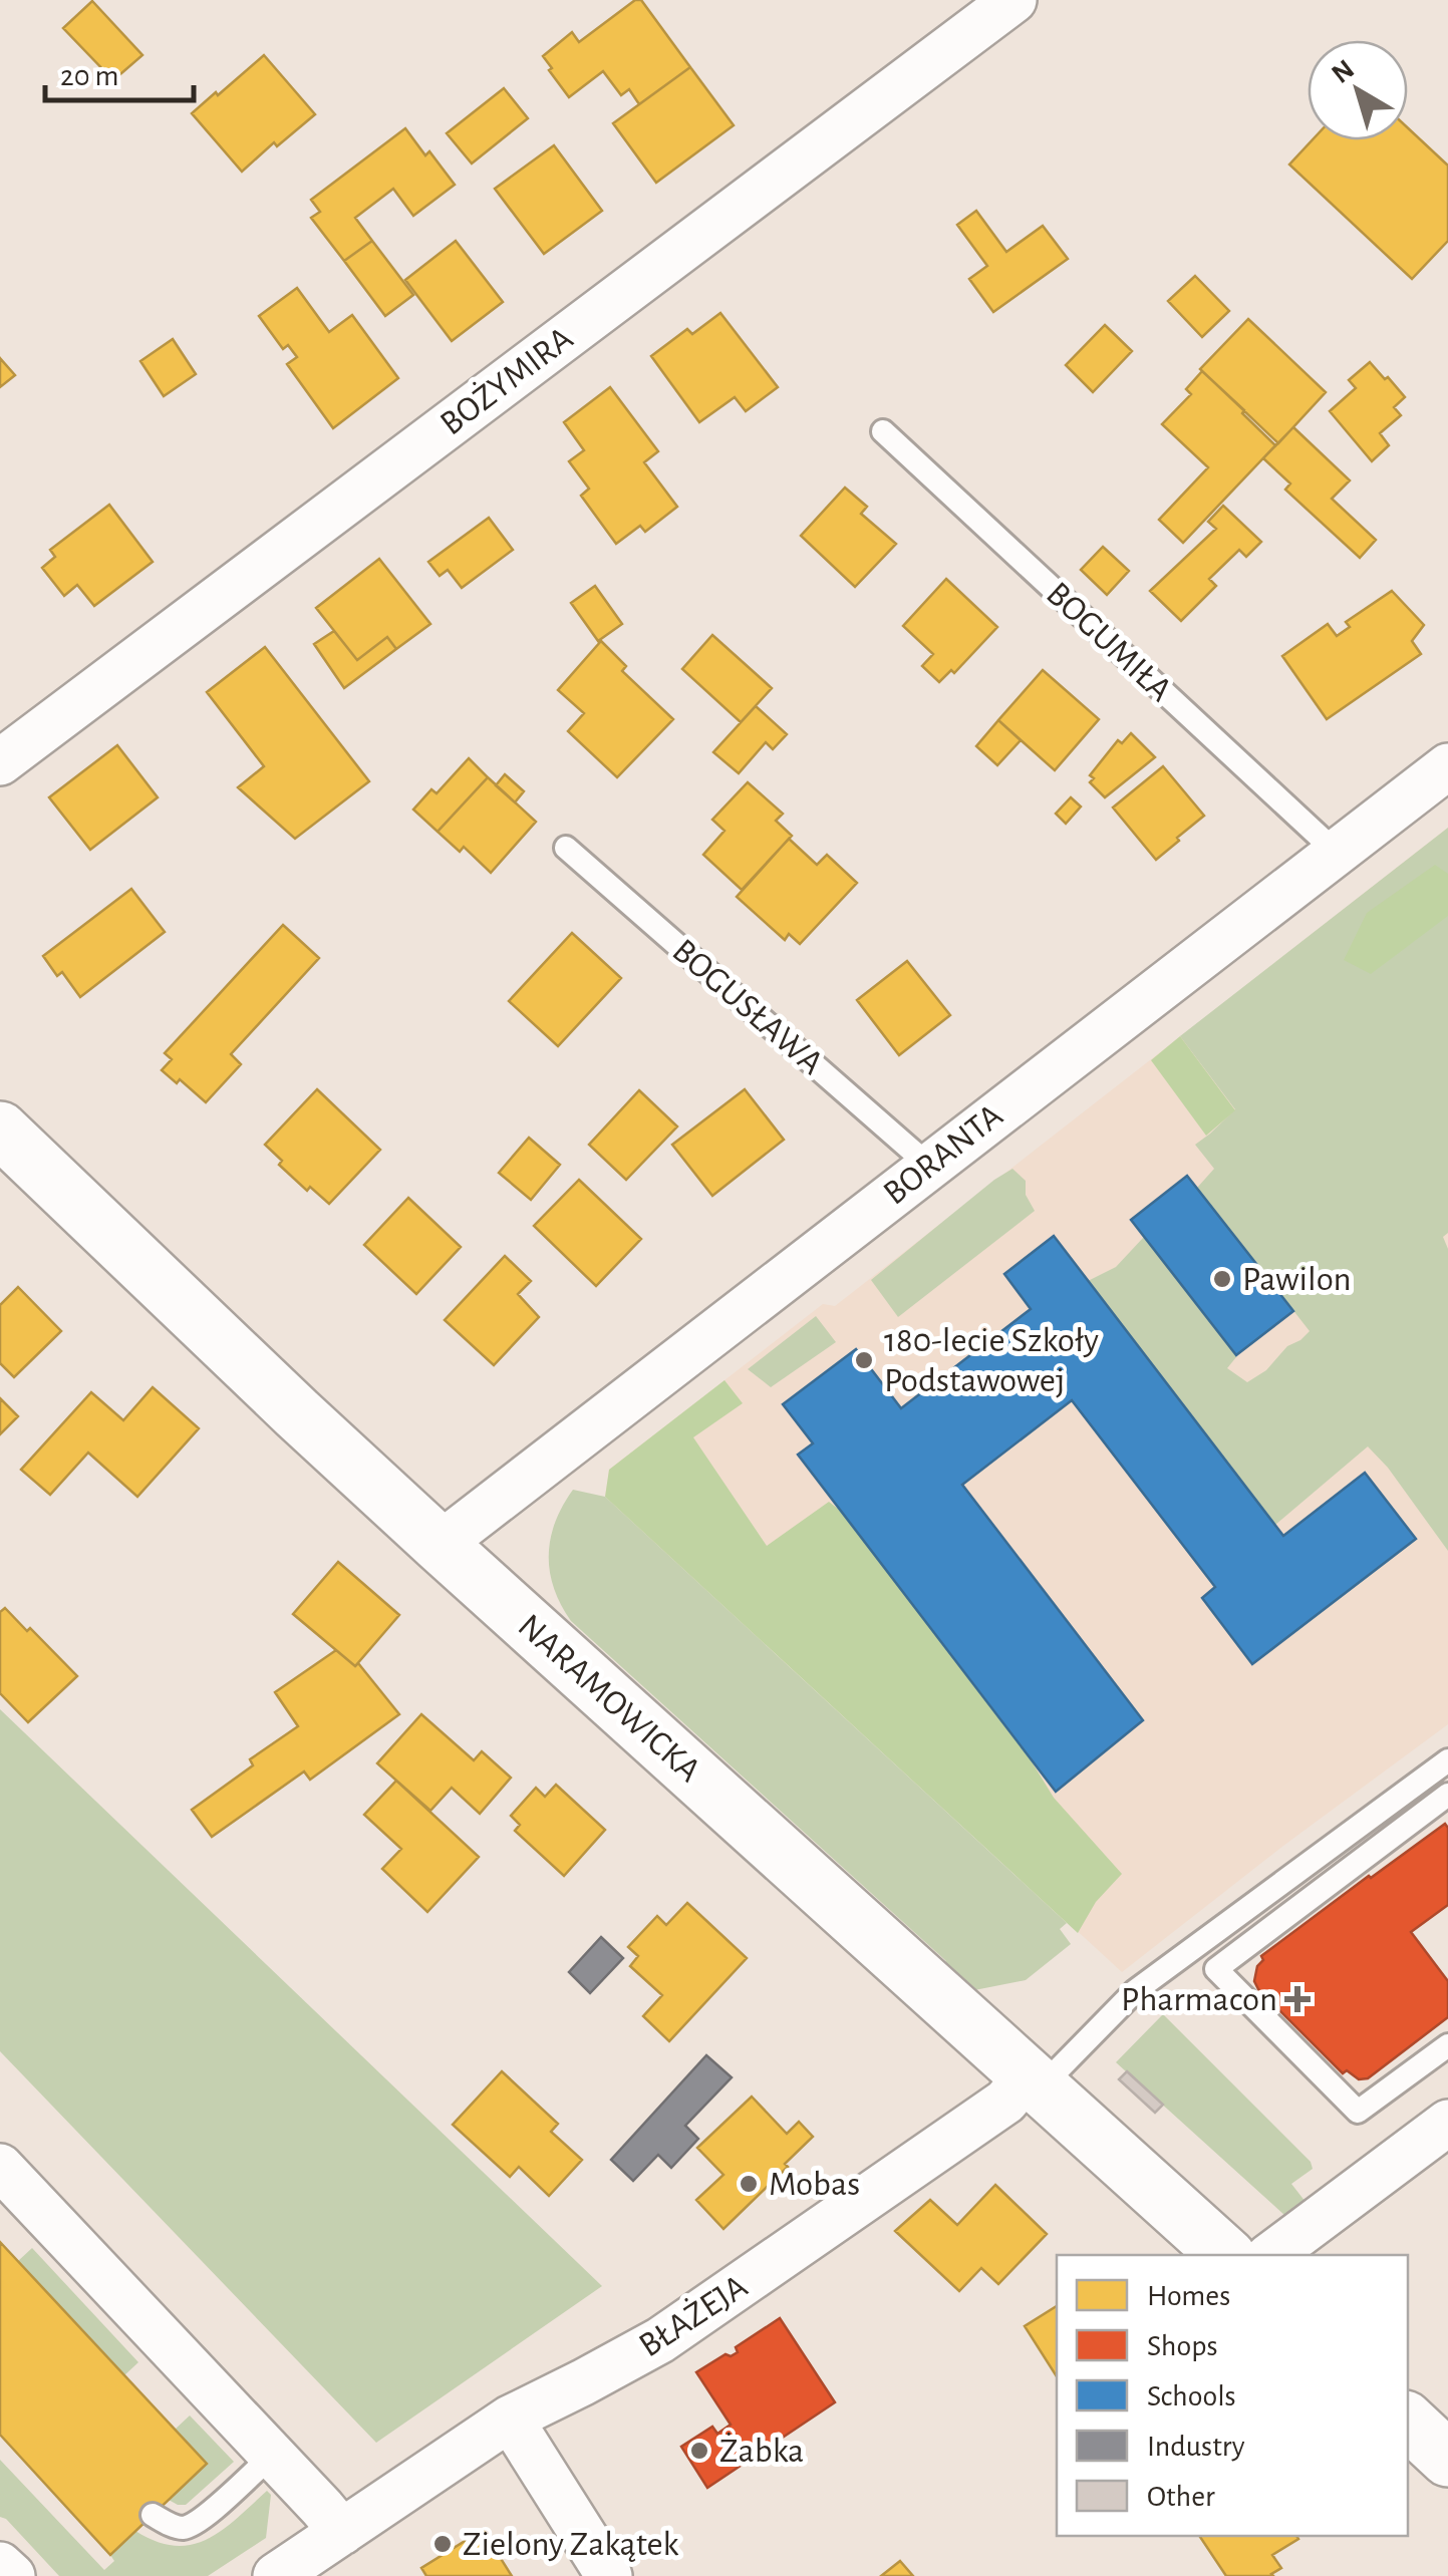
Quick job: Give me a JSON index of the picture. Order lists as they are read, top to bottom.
{
  "streets": {
    "street": [
      "BOŻYMIRA",
      "BORANTA",
      "NARAMOWICKA",
      "BŁAŻEJA"
    ],
    "lane": ["BOGUMIŁA", "BOGUSŁAWA"]
  },
  "crossings": [
    ["BOGUMIŁA", "BORANTA"],
    ["BOGUSŁAWA", "BORANTA"],
    ["BORANTA", "NARAMOWICKA"],
    ["NARAMOWICKA", "BŁAŻEJA"]
  ],
  "places": {
    "other": [
      "Pawilon",
      "180-lecie Szkoły Podstawowej",
      "Mobas",
      "Żabka",
      "Zielony Zakątek"
    ],
    "health": ["Pharmacon"]
  },
  "legend": [
    "Homes",
    "Shops",
    "Schools",
    "Industry",
    "Other"
  ],
  "scale_bar": "20 m",
  "north": "top left"
}
